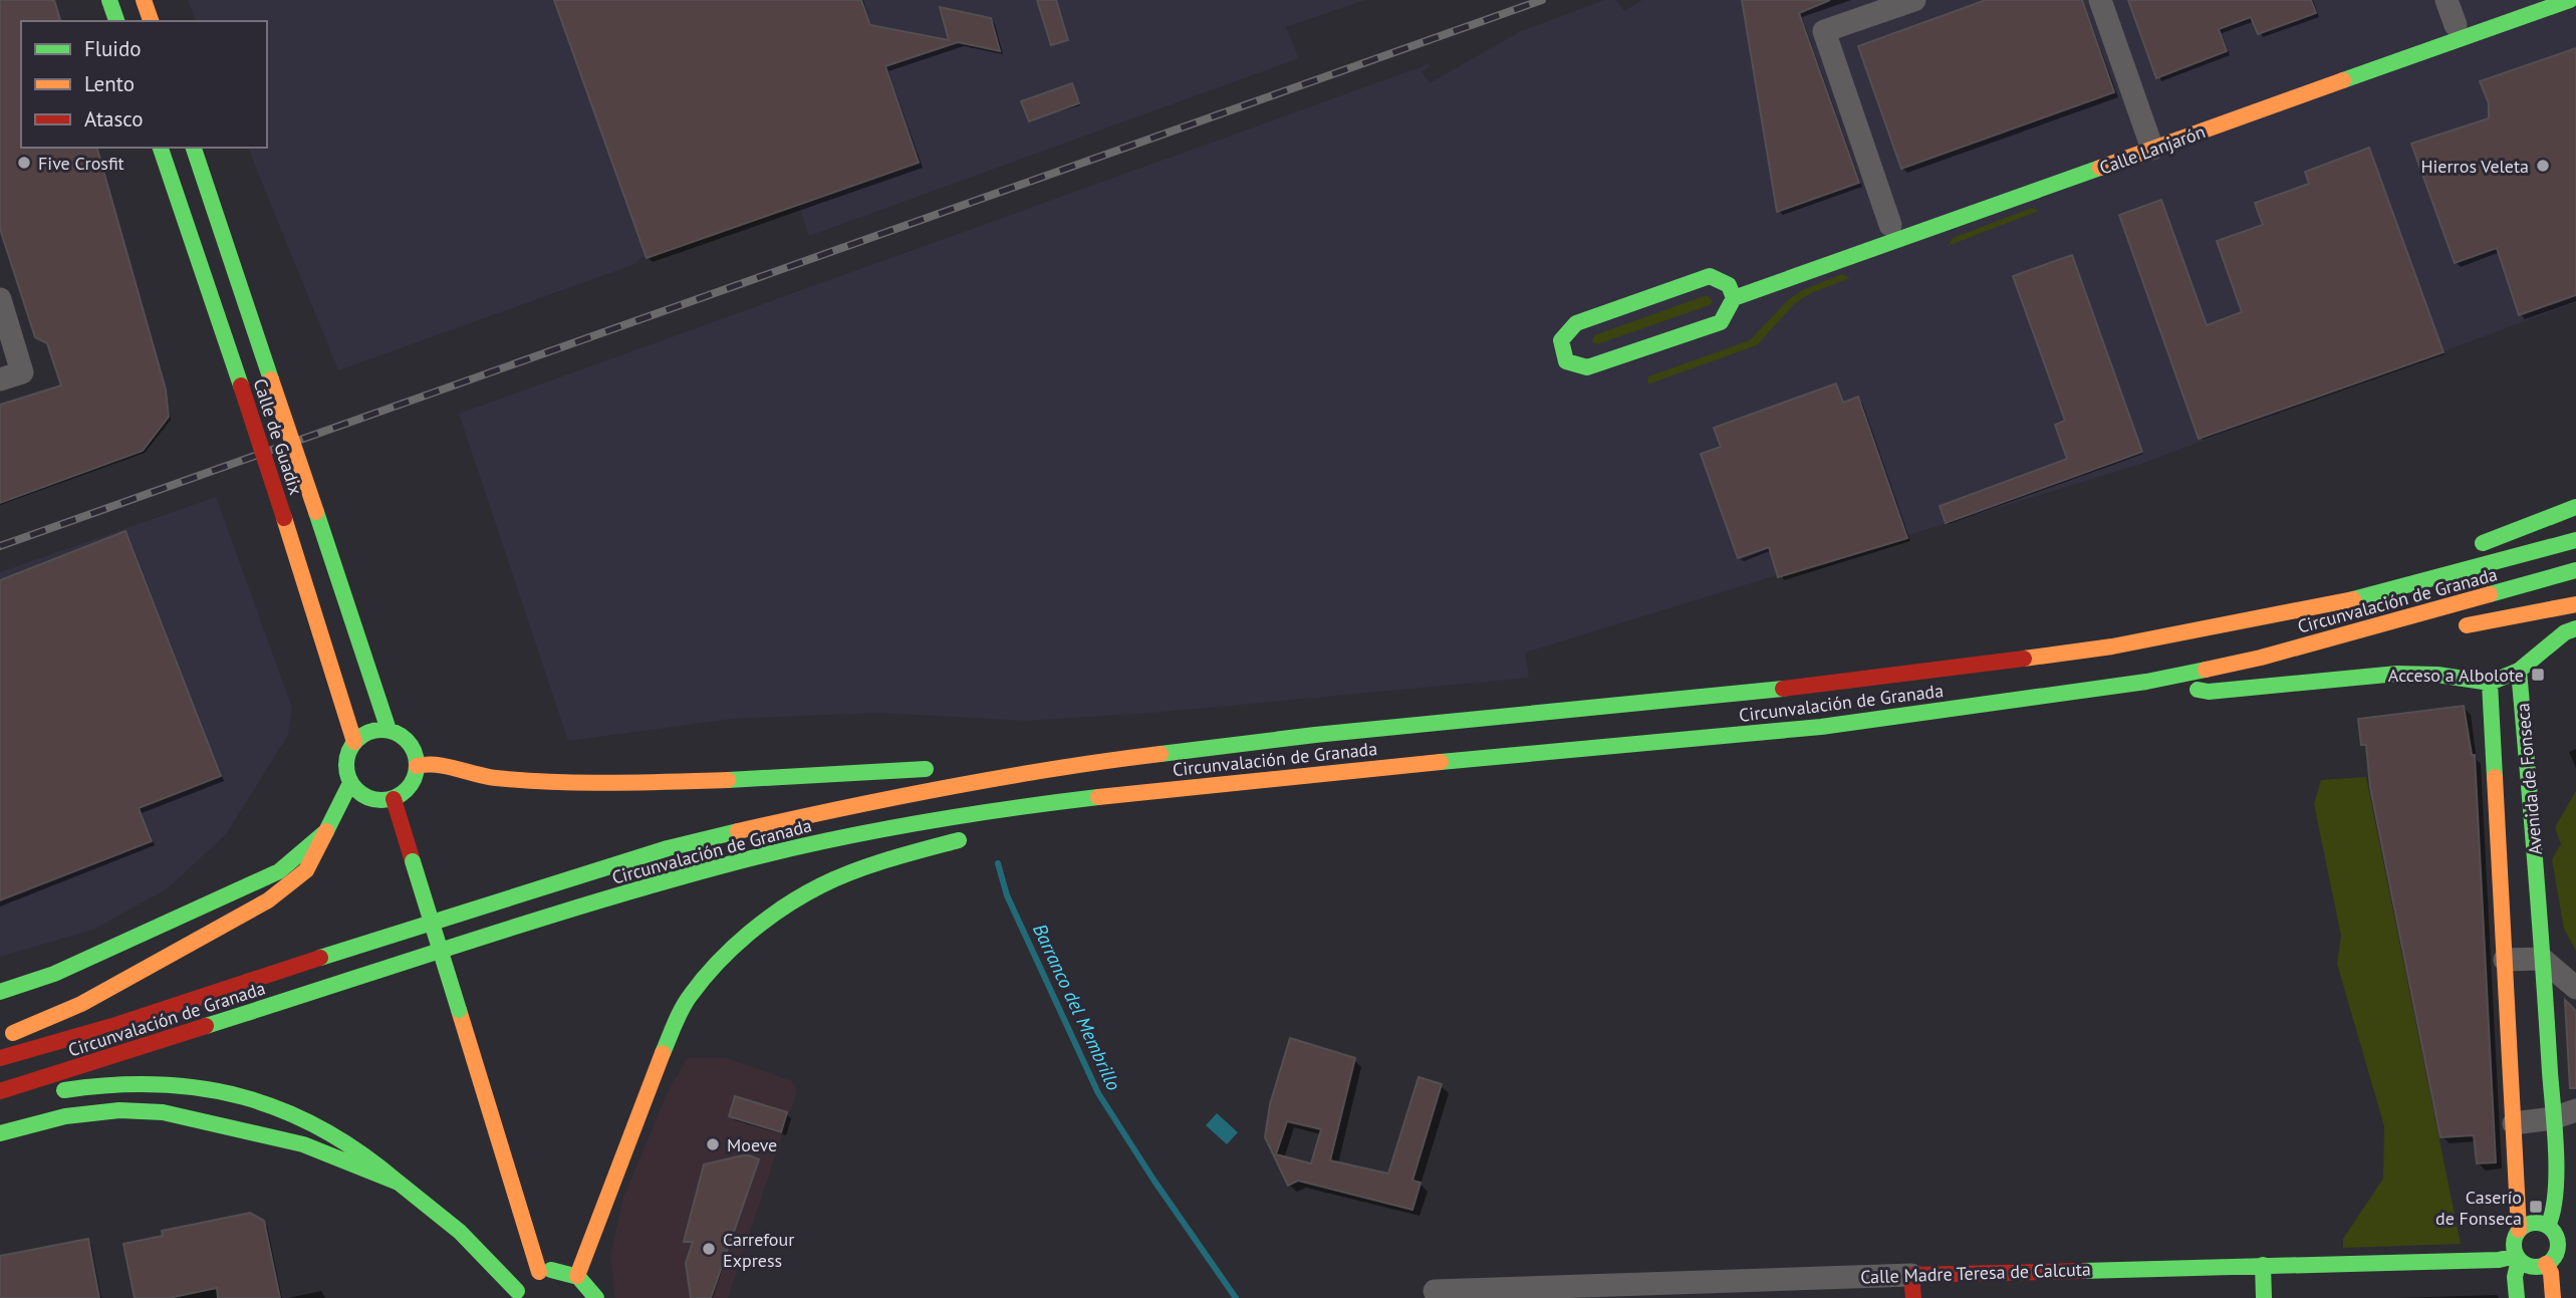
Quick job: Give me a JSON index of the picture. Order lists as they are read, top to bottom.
{
  "streets": {
    "main road": [
      "Calle Lanjarón",
      "Calle de Guadix",
      "Circunvalación de Granada",
      "Avenida de Fonseca",
      "Calle Madre Teresa de Calcuta"
    ]
  },
  "crossings": [
    ["Avenida de Fonseca", "Calle Madre Teresa de Calcuta"]
  ],
  "water": ["Barranco del Membrillo"],
  "places": {
    "other": [
      "Five Crosfit",
      "Hierros Veleta",
      "Moeve",
      "Carrefour Express"
    ],
    "transit": ["Acceso a Albolote", "Caserío de Fonseca"]
  },
  "legend": ["Fluido", "Lento", "Atasco"]
}
